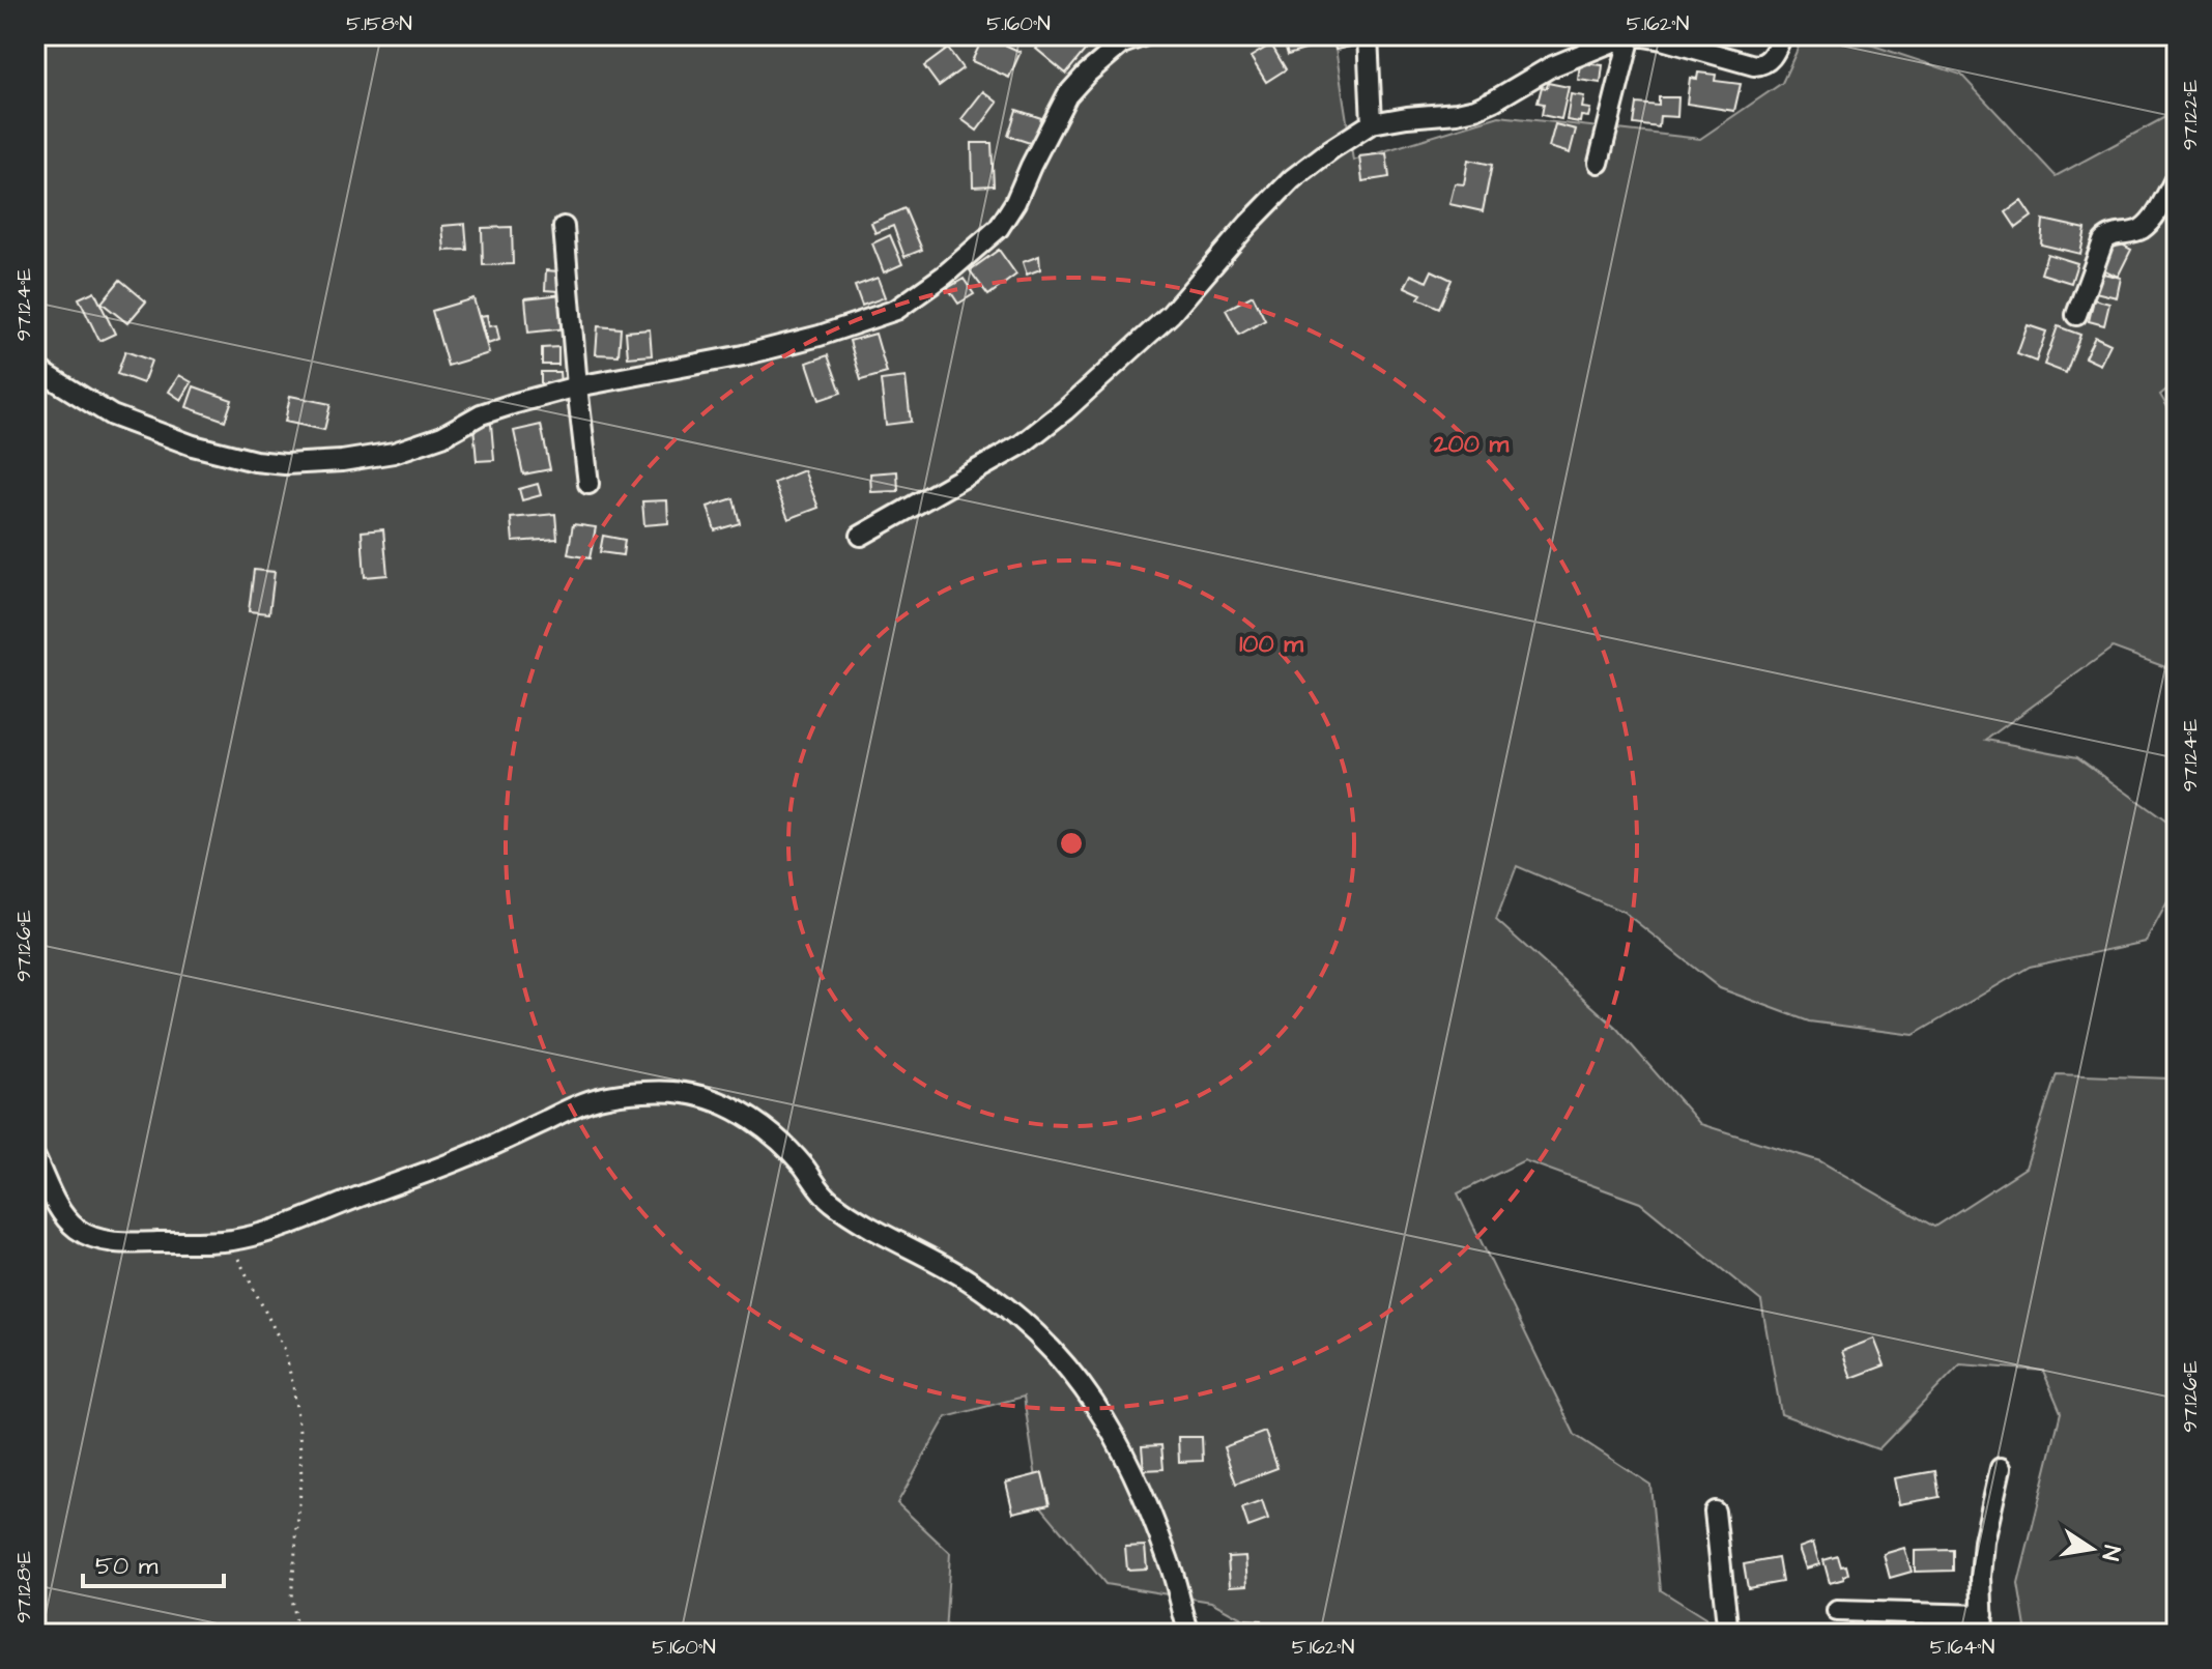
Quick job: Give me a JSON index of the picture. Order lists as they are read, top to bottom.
{
  "scale_bar": "50 m",
  "north": "right",
  "coordinates": [
    "5.158°N",
    "5.160°N",
    "5.162°N",
    "97.122°E",
    "97.124°E",
    "97.126°E",
    "97.128°E",
    "5.164°N"
  ],
  "rings": ["200 m", "100 m"]
}
